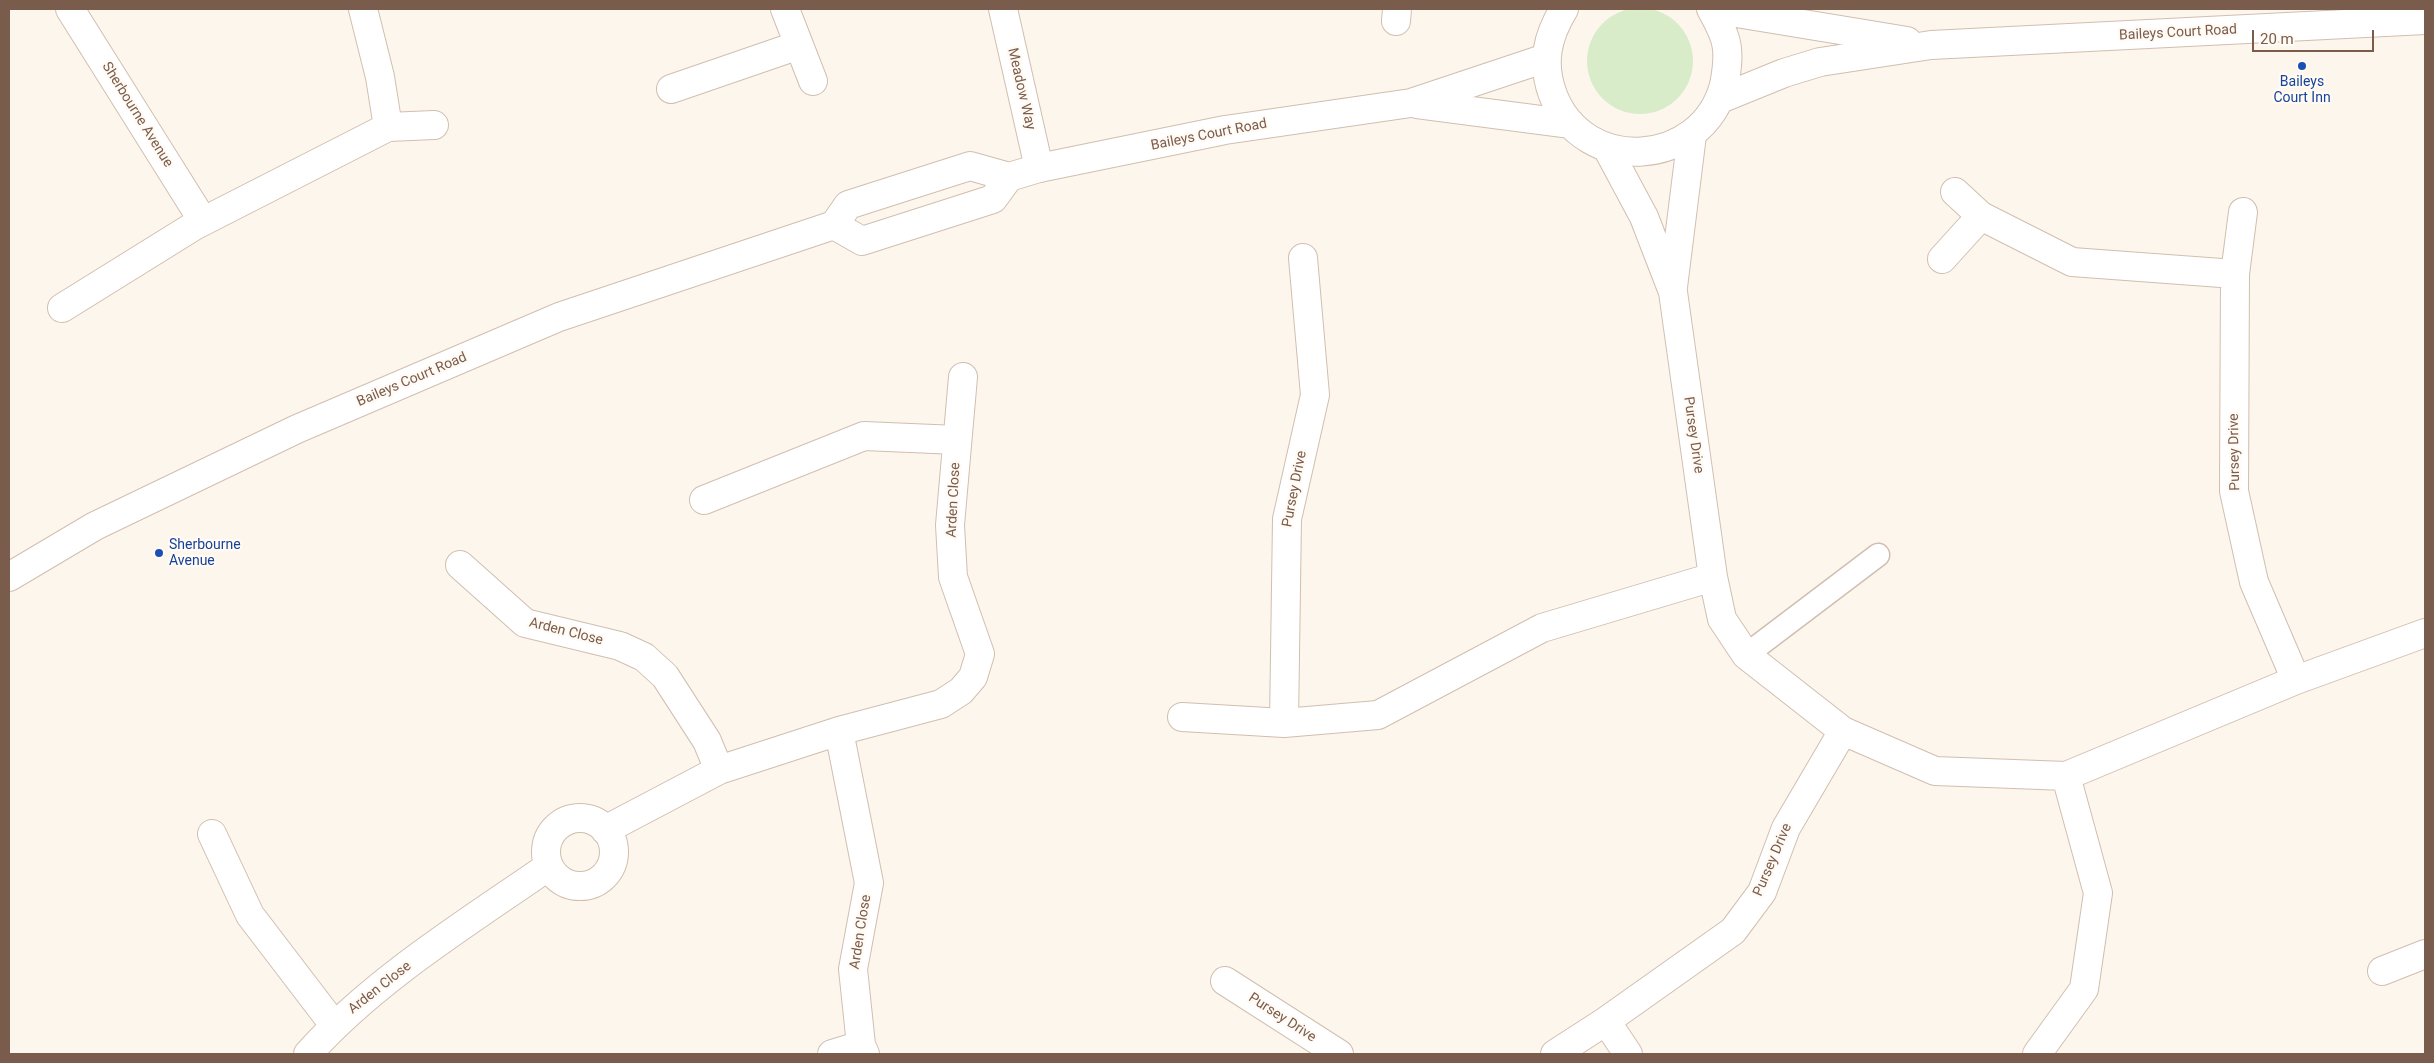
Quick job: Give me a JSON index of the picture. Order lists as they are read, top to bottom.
{
  "streets": {
    "street": [
      "Baileys Court Road",
      "Meadow Way",
      "Sherbourne Avenue",
      "Pursey Drive",
      "Arden Close"
    ]
  },
  "crossings": [
    ["Baileys Court Road", "Meadow Way"]
  ],
  "places": ["Baileys Court Inn", "Sherbourne Avenue"],
  "scale_bar": "20 m"
}
